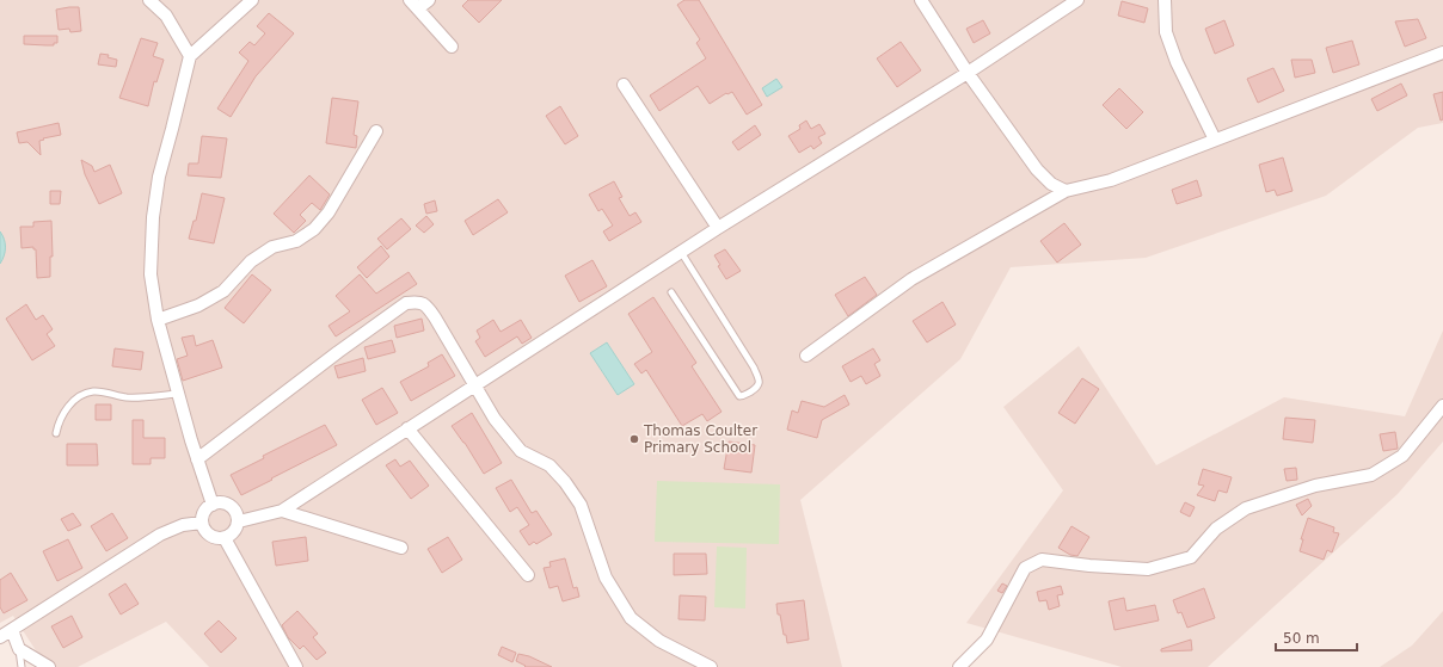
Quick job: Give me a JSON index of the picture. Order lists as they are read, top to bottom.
{
  "places": ["Thomas Coulter Primary School"],
  "scale_bar": "50 m"
}
